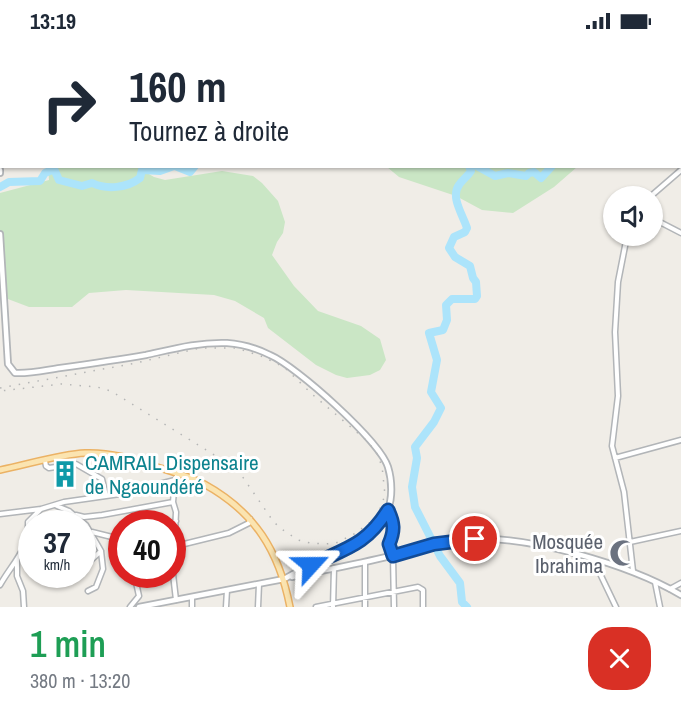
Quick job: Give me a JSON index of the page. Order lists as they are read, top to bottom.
{
  "places": {
    "building": ["CAMRAIL Dispensaire de Ngaoundéré"],
    "mosque": ["Mosquée Ibrahima"]
  },
  "page": {
    "status": "13:19",
    "turn": ["160 m", "Tournez à droite"],
    "speed": "37 km/h",
    "limit": "40",
    "heading": ["1 min", "380 m · 13:20"]
  }
}
